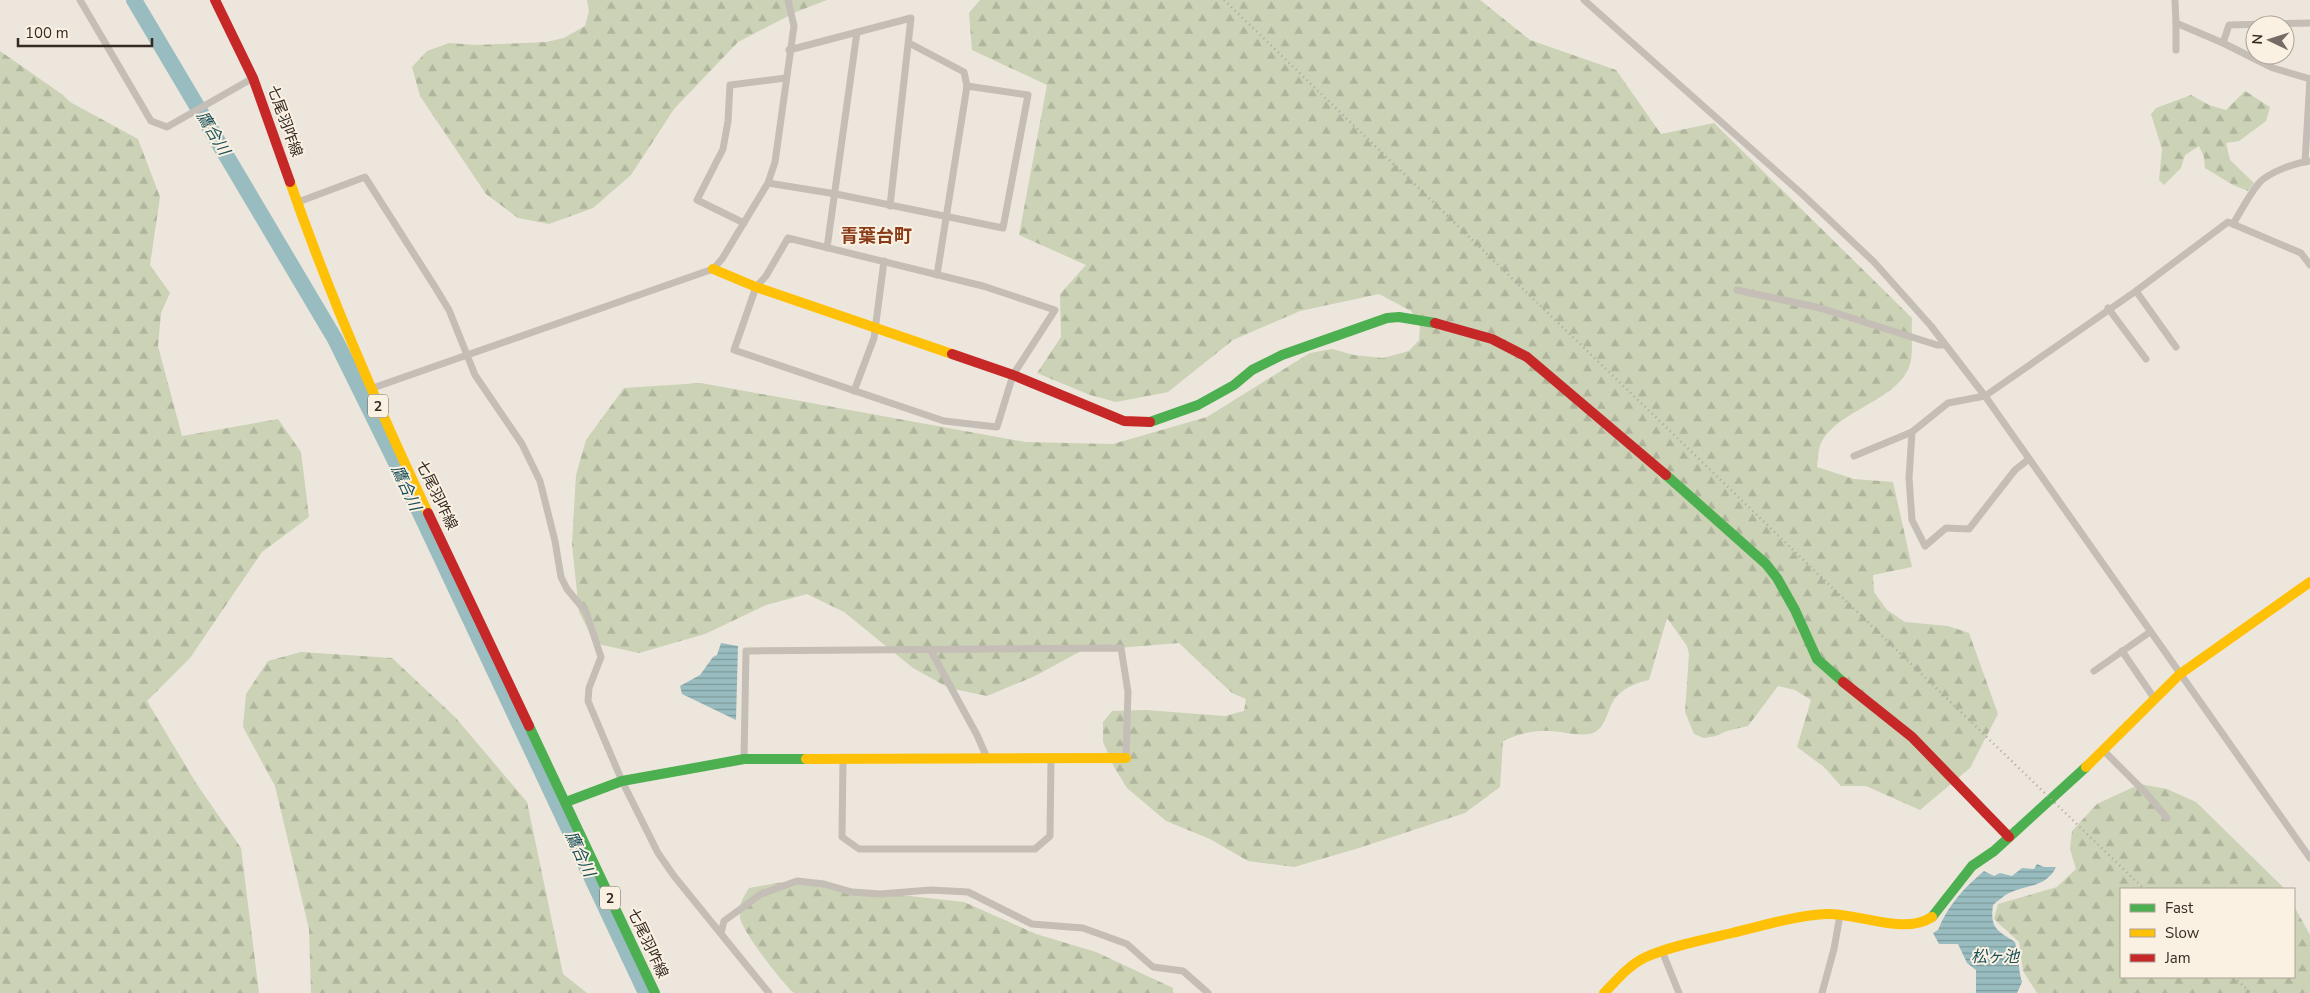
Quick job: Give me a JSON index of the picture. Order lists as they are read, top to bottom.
{
  "streets": {
    "street": ["七尾羽咋線", "2"]
  },
  "districts": ["青葉台町"],
  "water": ["鷹合川", "松ヶ池"],
  "legend": ["Fast", "Slow", "Jam"],
  "scale_bar": "100 m",
  "north": "left"
}
